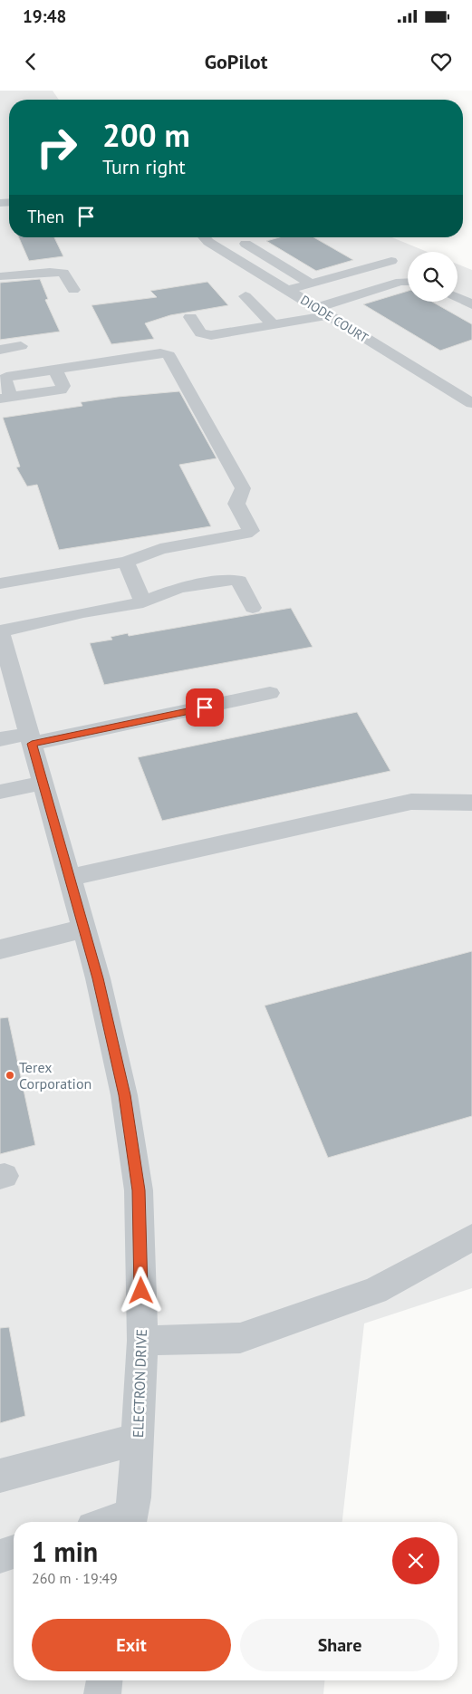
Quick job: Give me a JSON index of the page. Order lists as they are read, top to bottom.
{
  "streets": {
    "street": ["DIODE COURT", "ELECTRON DRIVE"]
  },
  "places": ["Terex Corporation"],
  "page": {
    "status": "19:48",
    "header": "GoPilot",
    "turn": ["200 m", "Turn right"],
    "then": "Then",
    "heading": ["1 min", "260 m · 19:49"],
    "buttons": ["Exit", "Share"]
  }
}
